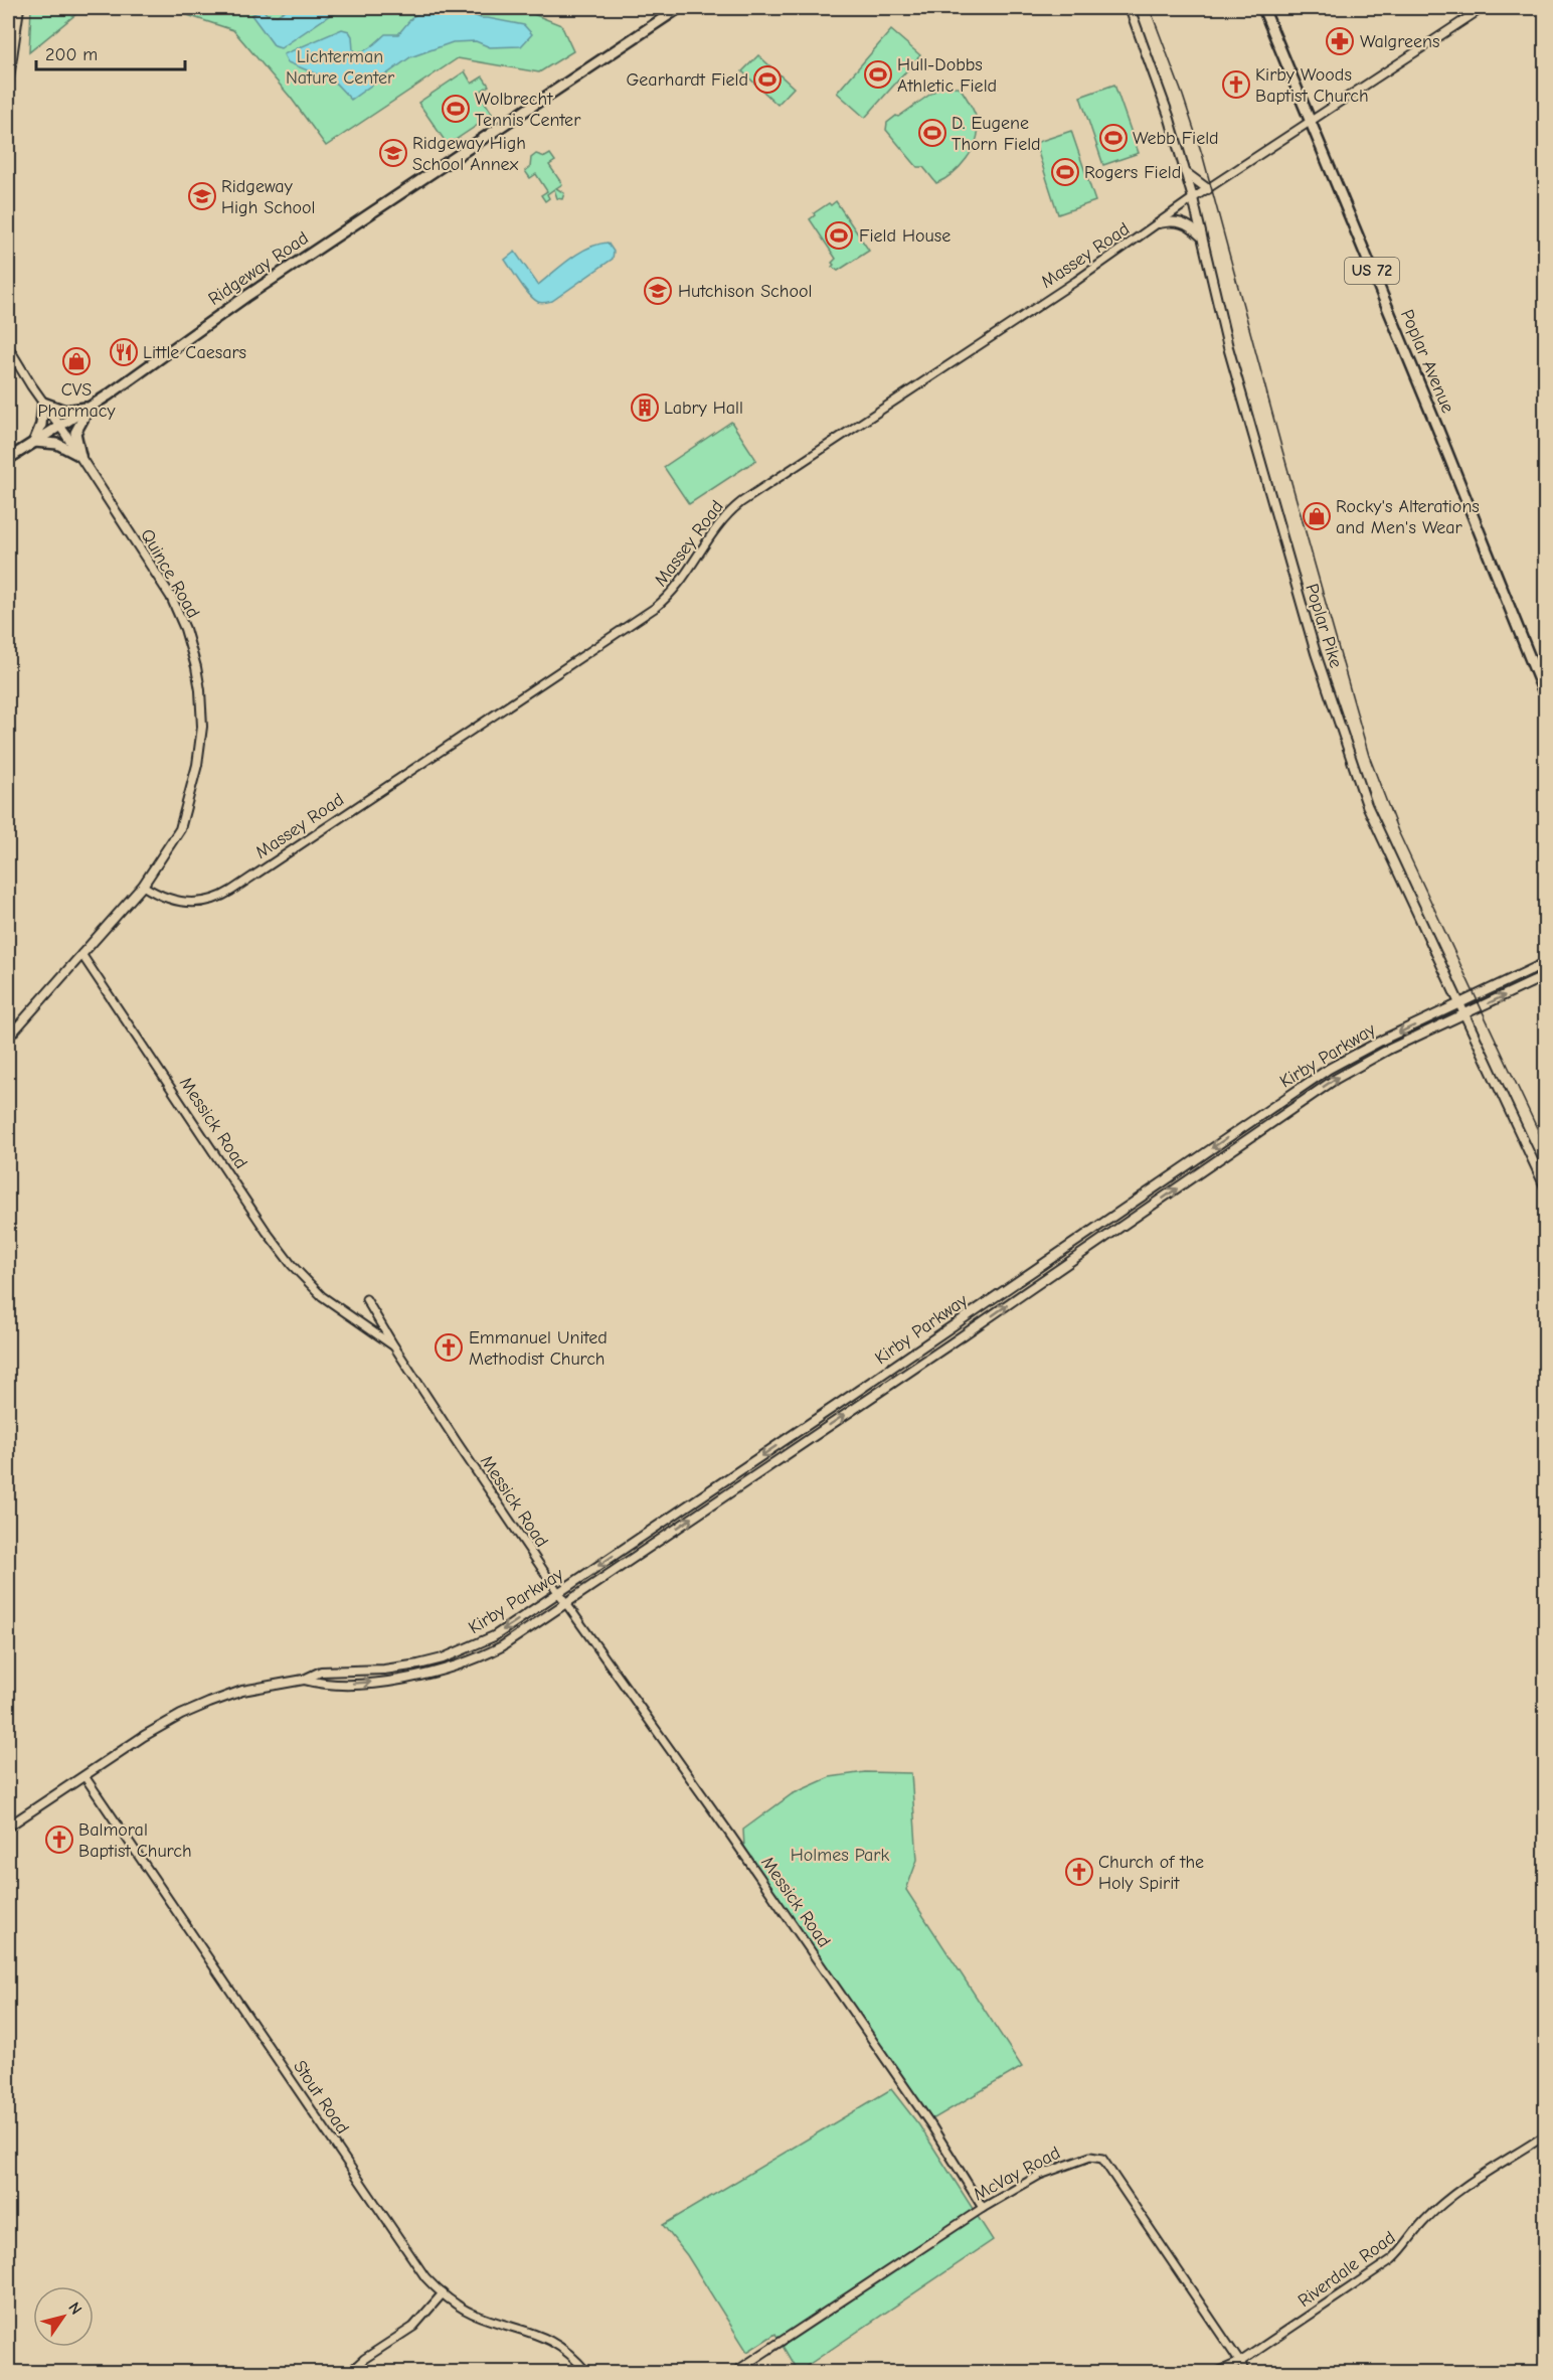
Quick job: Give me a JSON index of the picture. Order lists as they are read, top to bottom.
{
  "streets": {
    "main road": [
      "Ridgeway Road",
      "US 72",
      "Poplar Avenue",
      "Quince Road",
      "Poplar Pike",
      "Kirby Parkway"
    ],
    "street": [
      "Massey Road",
      "Messick Road",
      "Stout Road",
      "McVay Road",
      "Riverdale Road"
    ]
  },
  "crossings": [
    ["Massey Road", "Poplar Avenue"],
    ["Massey Road", "Quince Road"],
    ["Massey Road", "Poplar Pike"],
    ["Ridgeway Road", "Quince Road"],
    ["Quince Road", "Messick Road"],
    ["Poplar Pike", "Kirby Parkway"],
    ["Kirby Parkway", "Messick Road"],
    ["Kirby Parkway", "Stout Road"],
    ["Messick Road", "McVay Road"],
    ["McVay Road", "Riverdale Road"]
  ],
  "parks": ["Lichterman Nature Center", "Holmes Park"],
  "places": {
    "pharmacy": ["Walgreens"],
    "sports": [
      "Hull-Dobbs Athletic Field",
      "Gearhardt Field",
      "Wolbrecht Tennis Center",
      "D. Eugene Thorn Field",
      "Webb Field",
      "Rogers Field",
      "Field House"
    ],
    "church": [
      "Kirby Woods Baptist Church",
      "Emmanuel United Methodist Church",
      "Balmoral Baptist Church",
      "Church of the Holy Spirit"
    ],
    "school or university": ["Ridgeway High School Annex", "Ridgeway High School", "Hutchison School"],
    "restaurant": ["Little Caesars"],
    "shop": ["CVS Pharmacy", "Rocky's Alterations and Men's Wear"],
    "building": ["Labry Hall"]
  },
  "scale_bar": "200 m",
  "north": "top right"
}
